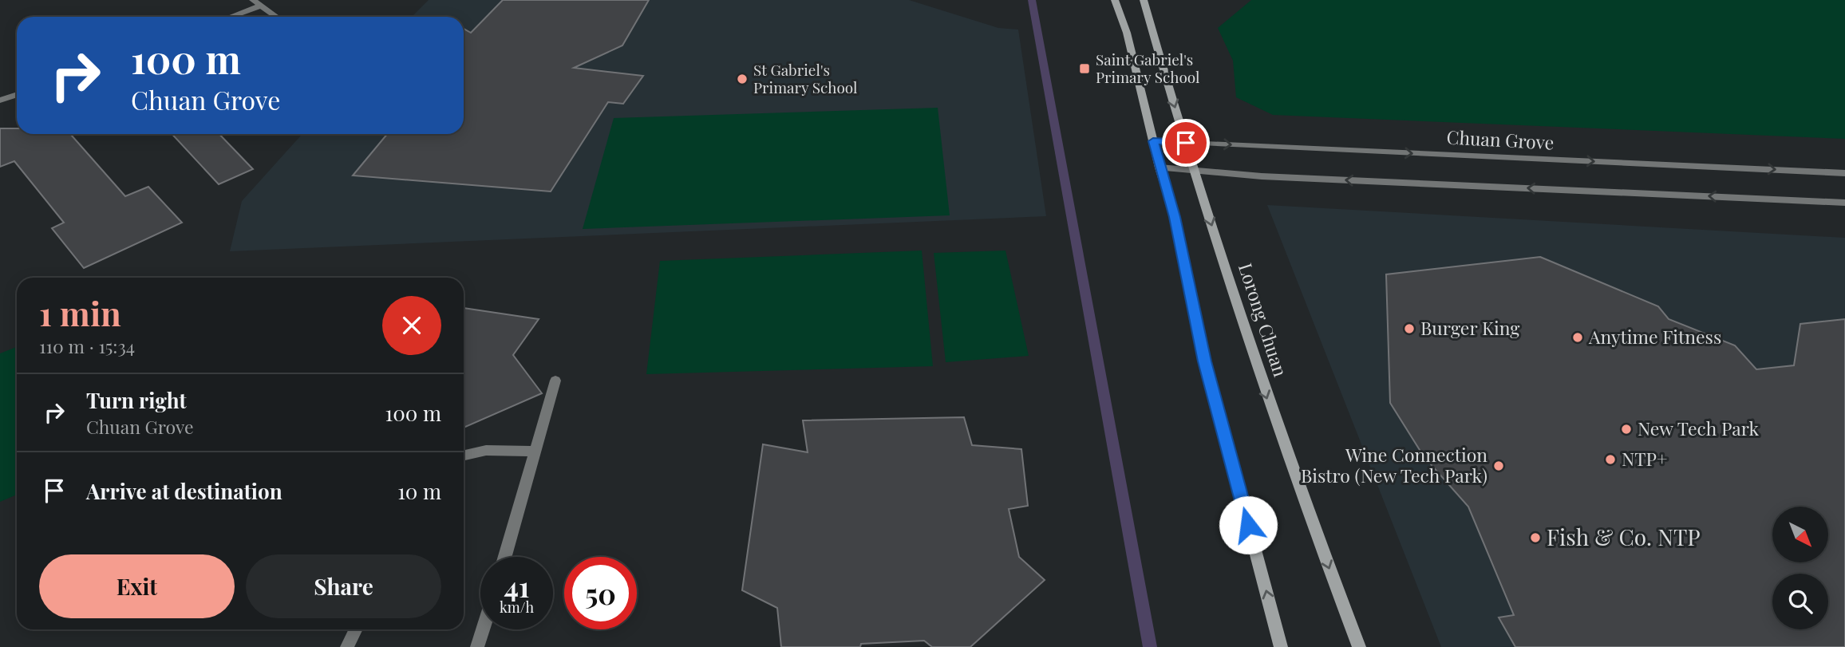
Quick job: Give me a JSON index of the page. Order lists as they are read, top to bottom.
{
  "streets": {
    "main road": ["Lorong Chuan"],
    "street": ["Chuan Grove"]
  },
  "crossings": [
    ["Chuan Grove", "Lorong Chuan"]
  ],
  "places": {
    "transit": ["Saint Gabriel's Primary School"],
    "other": [
      "St Gabriel's Primary School",
      "Burger King",
      "Anytime Fitness",
      "New Tech Park",
      "NTP+",
      "Wine Connection Bistro (New Tech Park)",
      "Fish & Co. NTP"
    ]
  },
  "north": "bottom right",
  "page": {
    "turn": ["100 m", "Chuan Grove"],
    "heading": ["1 min", "110 m · 15:34"],
    "list": [
      {
        "name": "Turn right",
        "note": "Chuan Grove",
        "value": "100 m"
      },
      {
        "name": "Arrive at destination",
        "value": "10 m"
      }
    ],
    "buttons": ["Exit", "Share"],
    "speed": "41 km/h",
    "limit": "50"
  }
}
